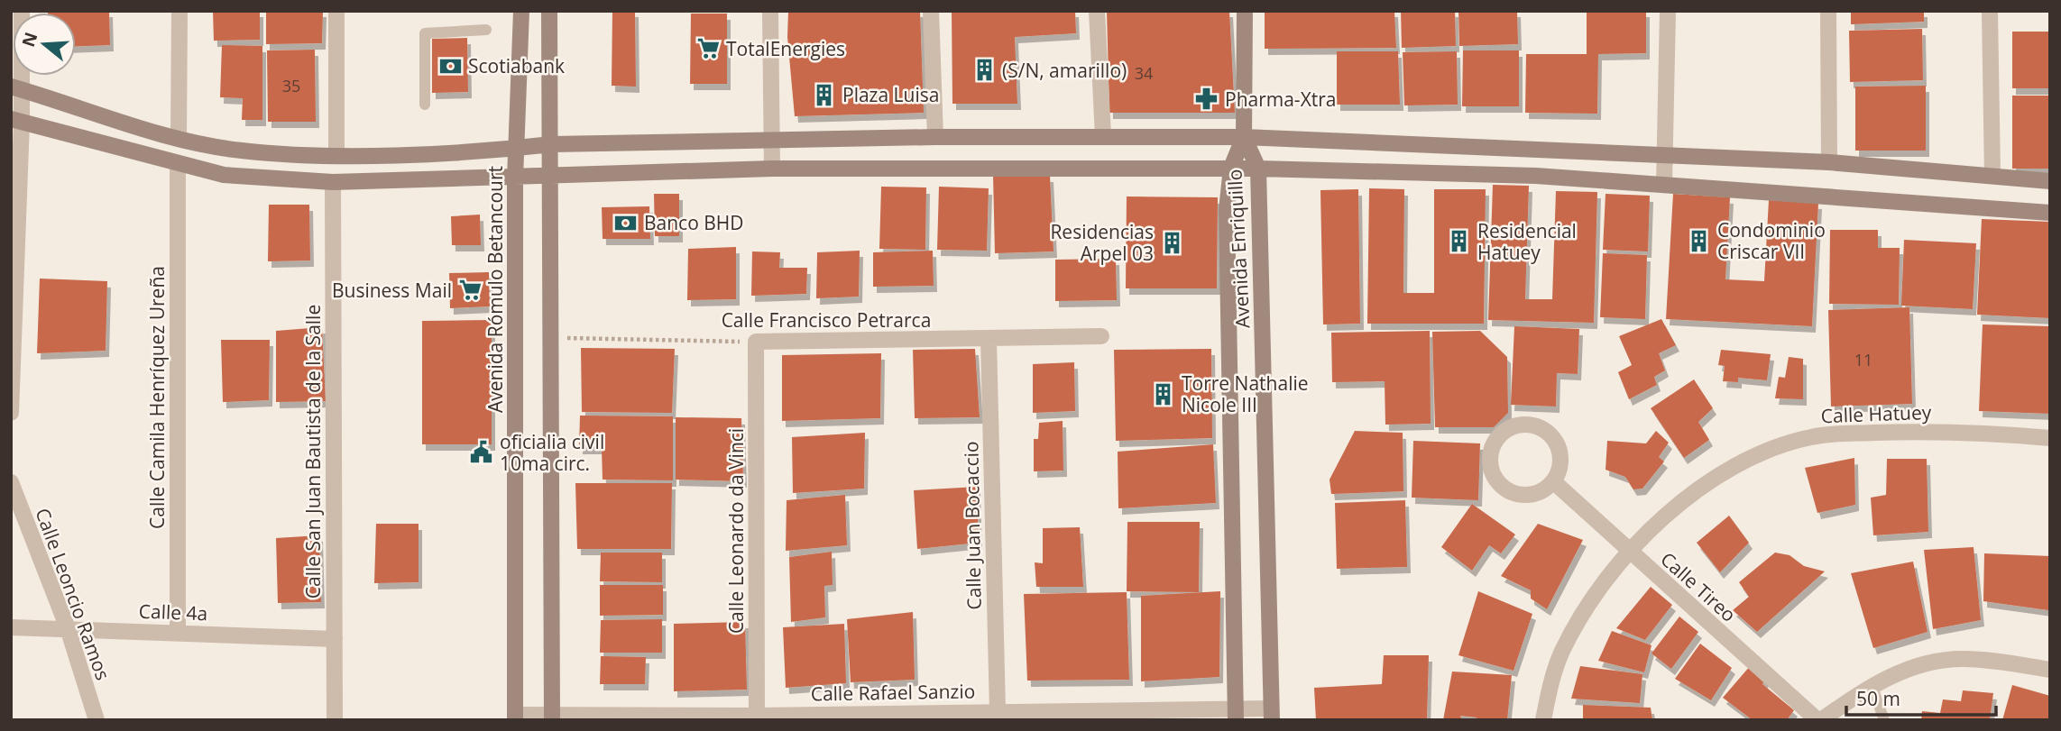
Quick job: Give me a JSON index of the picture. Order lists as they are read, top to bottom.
{
  "streets": {
    "street": [
      "Avenida Enriquillo",
      "Avenida Rómulo Betancourt",
      "Calle Francisco Petrarca",
      "Calle Camila Henríquez Ureña",
      "Calle Hatuey",
      "Calle San Juan Bautista de la Salle",
      "Calle Juan Bocaccio",
      "Calle Leonardo da Vinci",
      "Calle Tireo",
      "Calle Leoncio Ramos",
      "Calle 4a",
      "Calle Rafael Sanzio"
    ]
  },
  "crossings": [
    ["Avenida Enriquillo", "Calle Rafael Sanzio"],
    ["Avenida Rómulo Betancourt", "Calle Rafael Sanzio"],
    ["Calle Francisco Petrarca", "Calle Juan Bocaccio"],
    ["Calle Francisco Petrarca", "Calle Leonardo da Vinci"],
    ["Calle Camila Henríquez Ureña", "Calle 4a"],
    ["Calle Hatuey", "Calle Tireo"],
    ["Calle San Juan Bautista de la Salle", "Calle 4a"],
    ["Calle Juan Bocaccio", "Calle Rafael Sanzio"],
    ["Calle Leonardo da Vinci", "Calle Rafael Sanzio"],
    ["Calle Leoncio Ramos", "Calle 4a"]
  ],
  "places": {
    "supermarket": ["TotalEnergies", "Business Mail"],
    "bank": ["Scotiabank", "Banco BHD"],
    "building": [
      "(S/N, amarillo)",
      "Plaza Luisa",
      "Condominio Criscar VII",
      "Residencial Hatuey",
      "Residencias Arpel 03",
      "Torre Nathalie Nicole III"
    ],
    "pharmacy": ["Pharma-Xtra"],
    "public building": ["oficialia civil 10ma circ."]
  },
  "house_numbers": ["34", "35", "11"],
  "scale_bar": "50 m",
  "north": "left"
}
